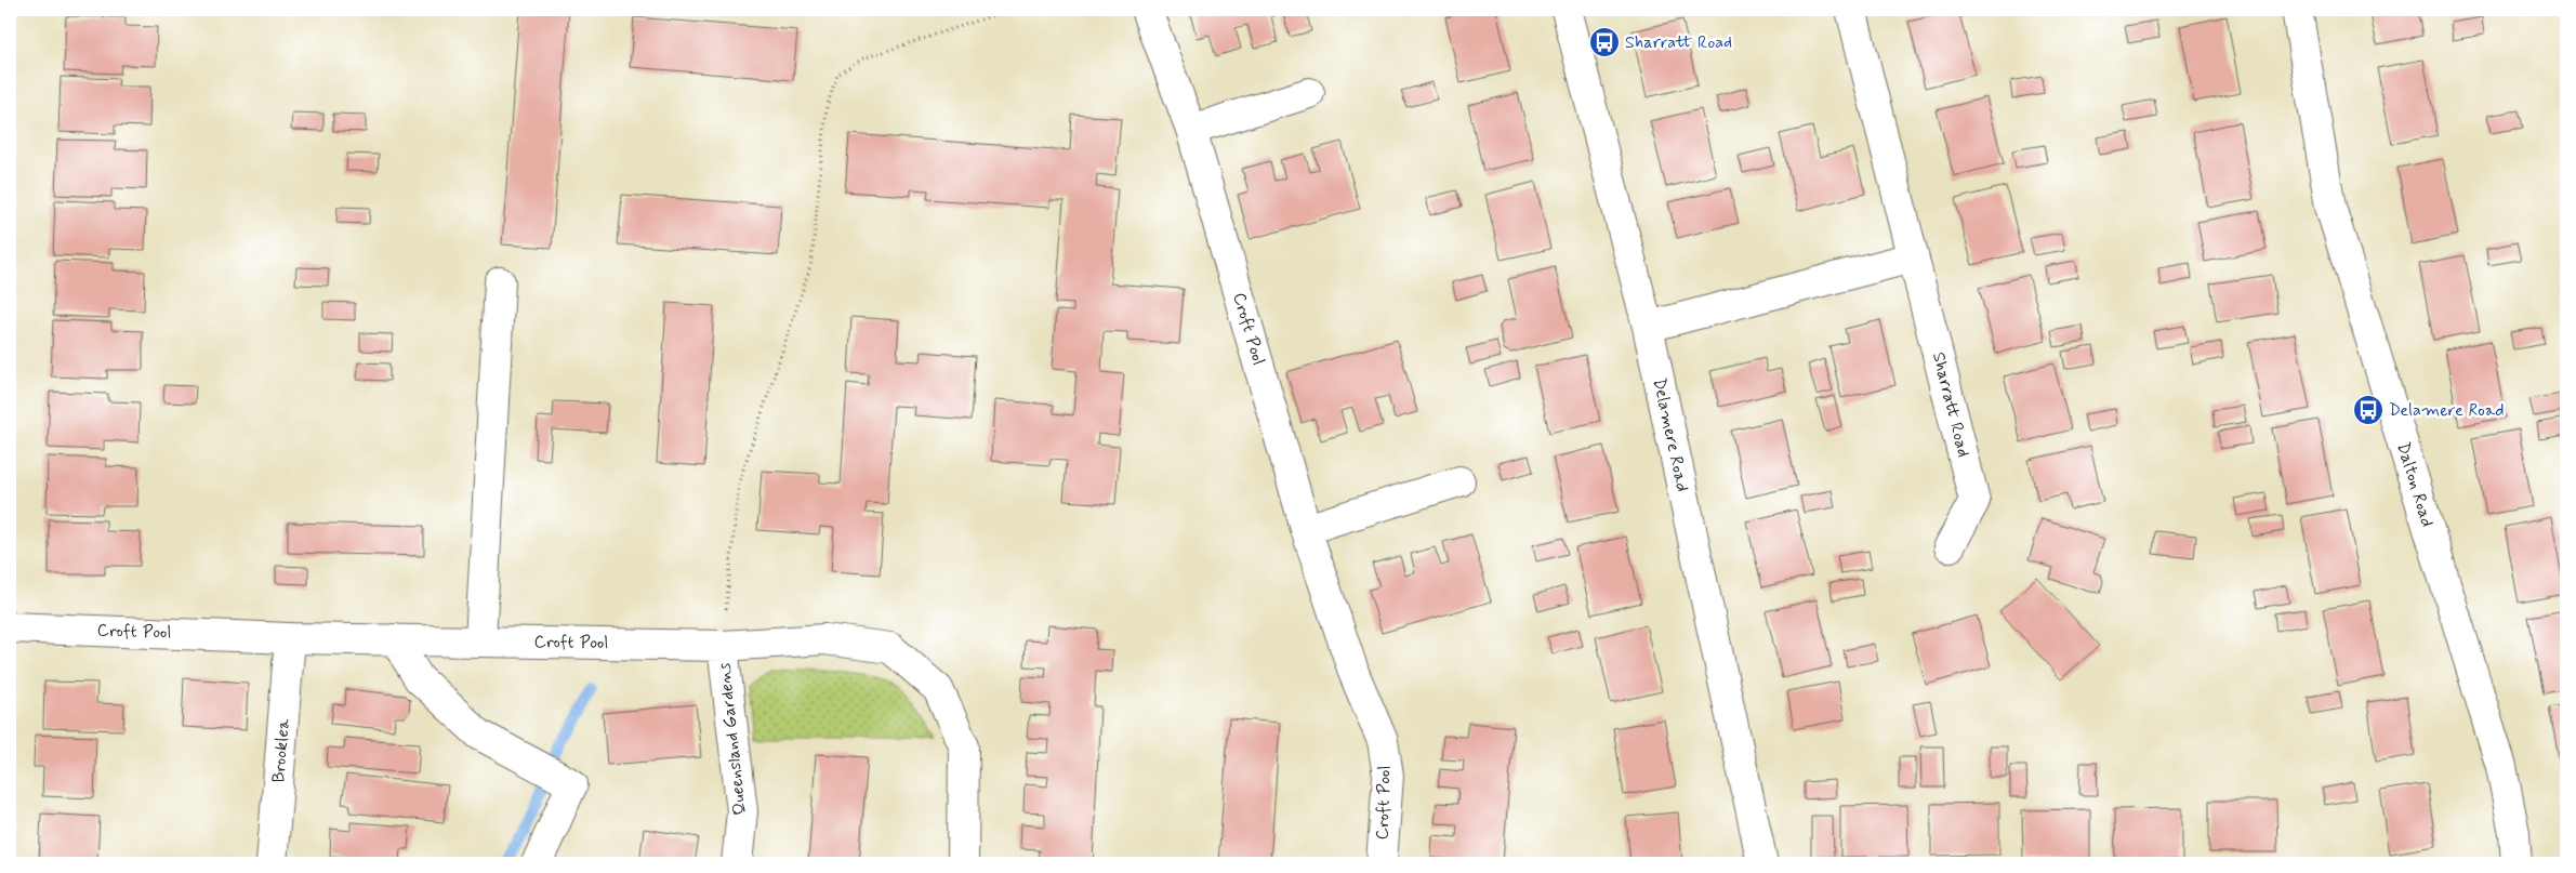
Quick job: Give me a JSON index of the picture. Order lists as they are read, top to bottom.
{
  "streets": {
    "street": [
      "Croft Pool",
      "Sharratt Road",
      "Delamere Road",
      "Dalton Road",
      "Queensland Gardens",
      "Brooklea"
    ]
  },
  "crossings": [
    ["Croft Pool", "Queensland Gardens"],
    ["Croft Pool", "Brooklea"]
  ],
  "places": {
    "bus stop": ["Sharratt Road", "Delamere Road"]
  }
}
